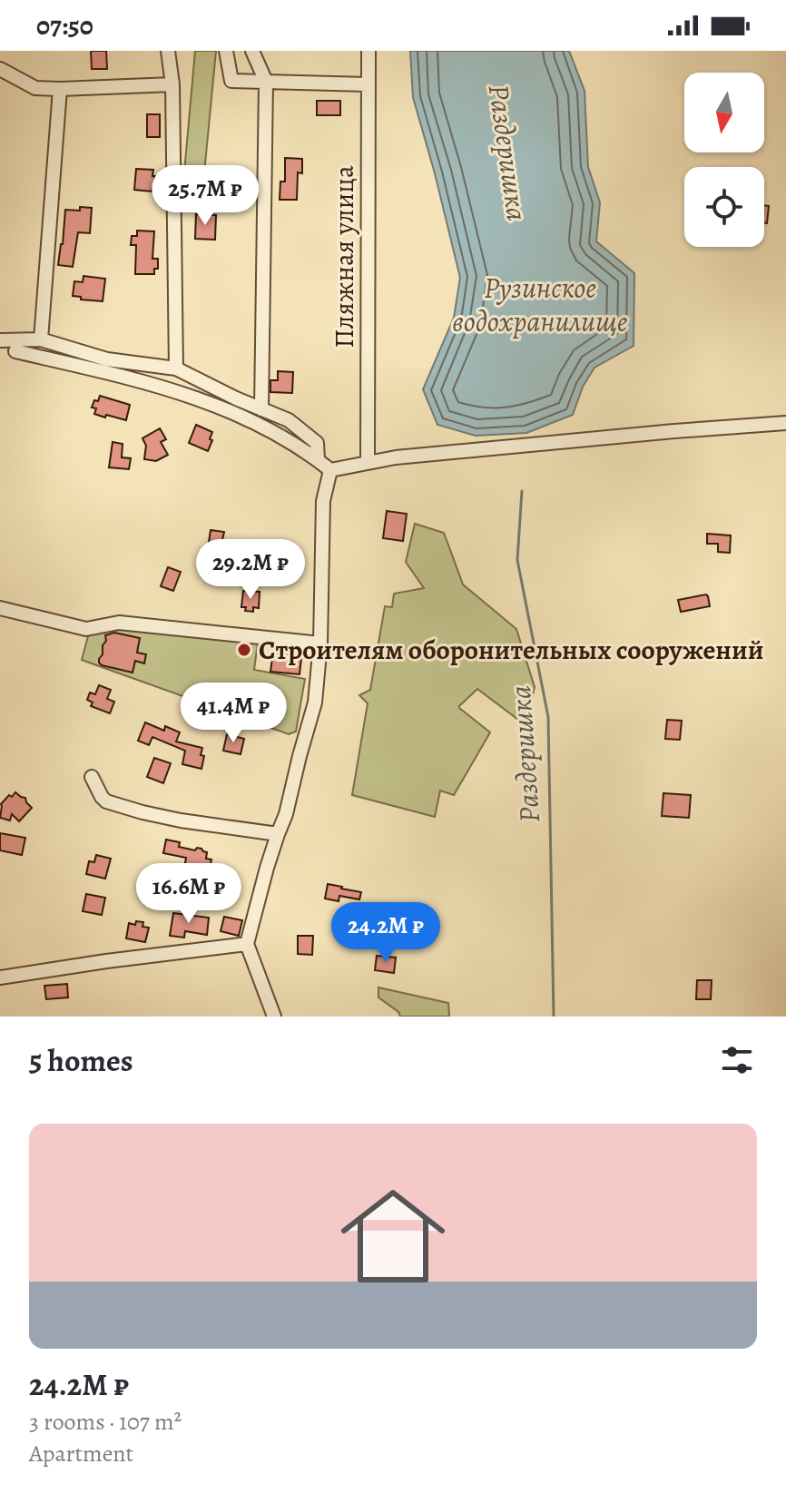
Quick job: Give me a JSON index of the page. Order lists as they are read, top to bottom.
{
  "streets": {
    "street": ["Пляжная улица"]
  },
  "water": ["Раздеришка", "Рузинское водохранилище"],
  "places": ["Строителям оборонительных сооружений"],
  "north": "bottom",
  "page": {
    "status": "07:50",
    "price": [
      "25.7M ₽",
      "29.2M ₽",
      "41.4M ₽",
      "16.6M ₽",
      "24.2M ₽"
    ],
    "heading": "5 homes",
    "list": [
      {
        "name": "24.2M ₽",
        "note": "3 rooms · 107 m² · Apartment"
      }
    ]
  }
}
